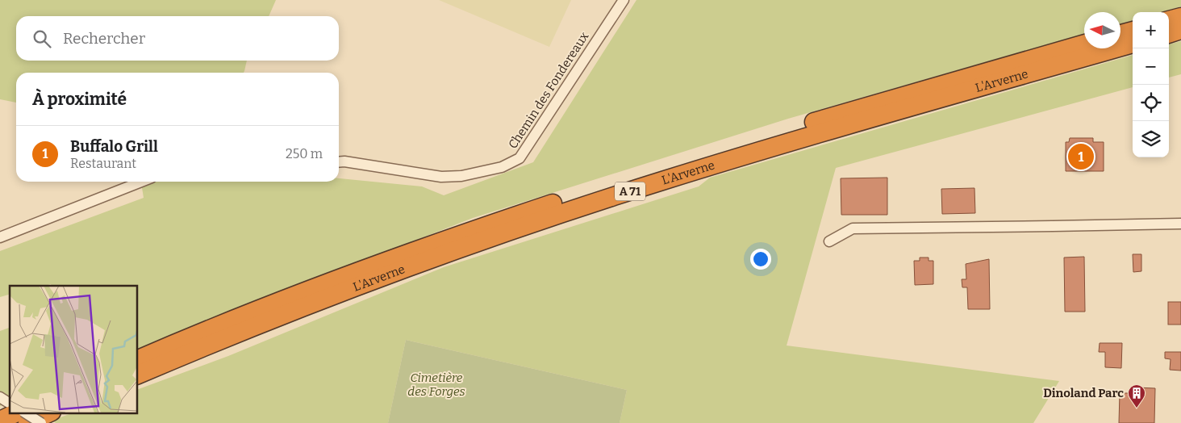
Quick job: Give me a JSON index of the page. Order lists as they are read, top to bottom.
{
  "streets": {
    "highway": ["L'Arverne", "A 71"],
    "street": ["Chemin des Fondereaux"]
  },
  "parks": ["Cimetière des Forges"],
  "places": {
    "building": ["Dinoland Parc"]
  },
  "north": "left",
  "page": {
    "map_buttons": ["+", "−"],
    "search": "Rechercher",
    "heading": "À proximité",
    "list": [
      {
        "mark": "1",
        "name": "Buffalo Grill",
        "note": "Restaurant",
        "value": "250 m"
      }
    ],
    "pins": "1"
  }
}
